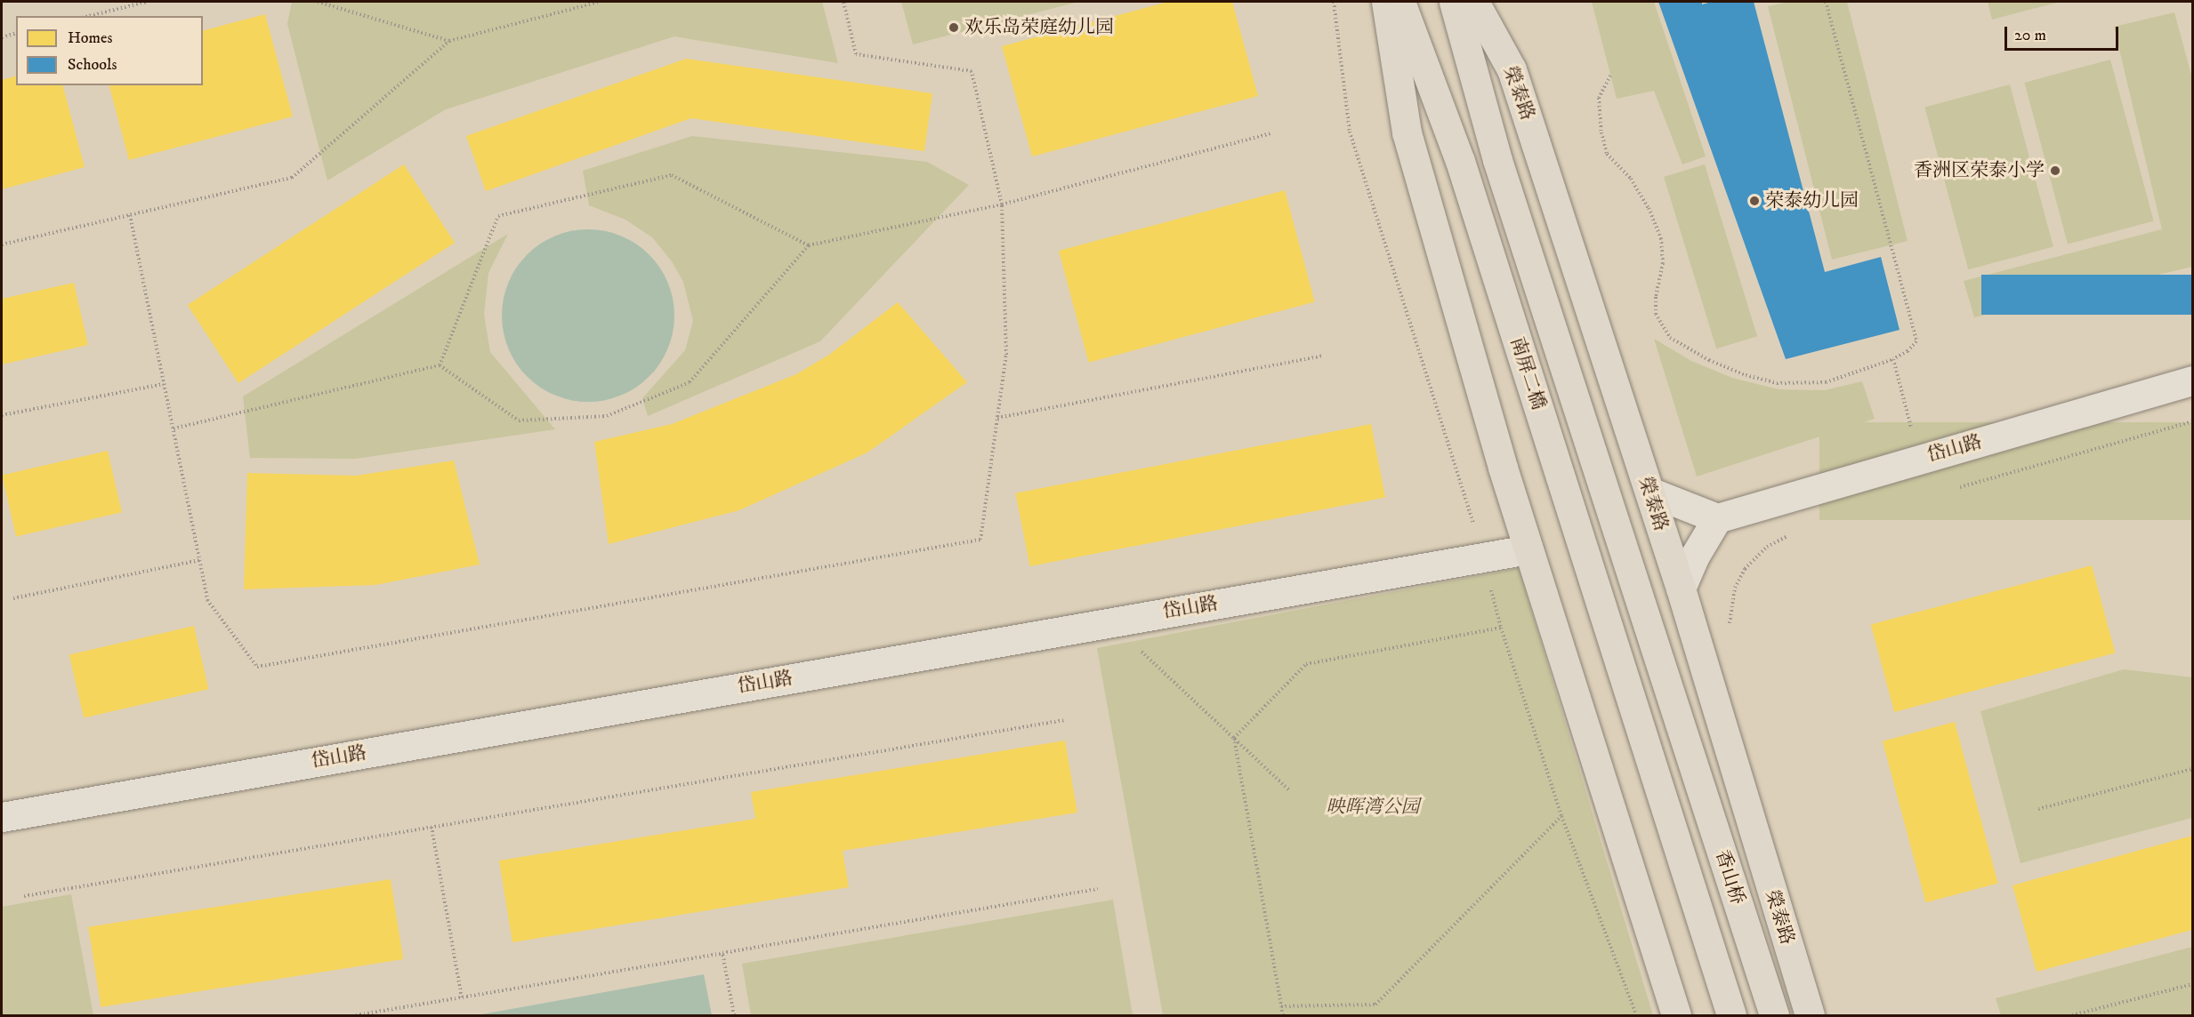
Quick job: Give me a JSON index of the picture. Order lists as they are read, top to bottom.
{
  "streets": {
    "main road": ["榮泰路", "南屏二橋", "香山桥"],
    "street": ["岱山路"]
  },
  "crossings": [
    ["南屏二橋", "香山桥"]
  ],
  "parks": ["映晖湾公园"],
  "places": ["欢乐岛荣庭幼儿园", "香洲区荣泰小学", "荣泰幼儿园"],
  "legend": ["Homes", "Schools"],
  "scale_bar": "20 m"
}
